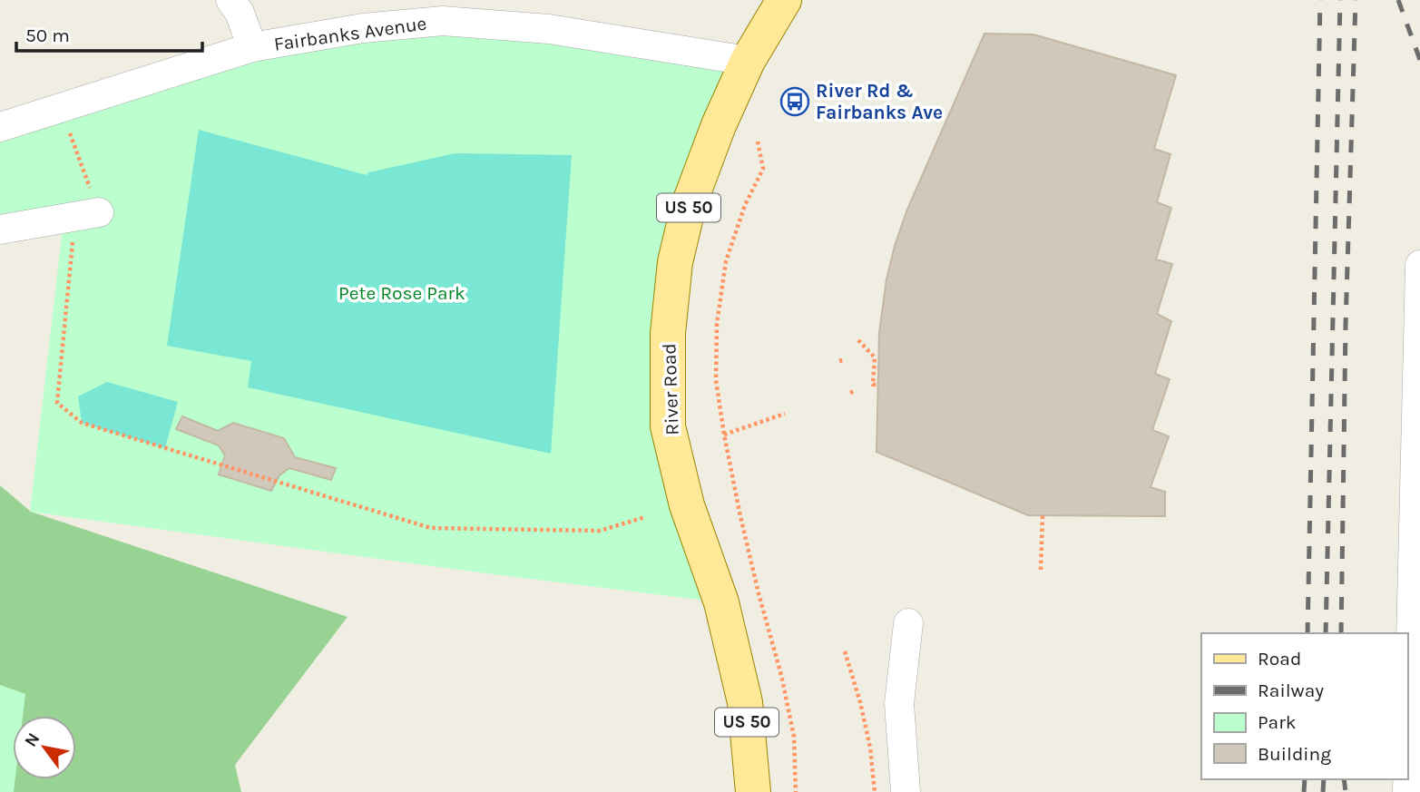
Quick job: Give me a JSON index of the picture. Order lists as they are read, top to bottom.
{
  "streets": {
    "main road": ["US 50", "River Road"],
    "street": ["Fairbanks Avenue"]
  },
  "crossings": [
    ["Fairbanks Avenue", "River Road"]
  ],
  "parks": ["Pete Rose Park"],
  "places": {
    "bus stop": ["River Rd & Fairbanks Ave"]
  },
  "legend": [
    "Road",
    "Railway",
    "Park",
    "Building"
  ],
  "scale_bar": "50 m",
  "north": "top left"
}
